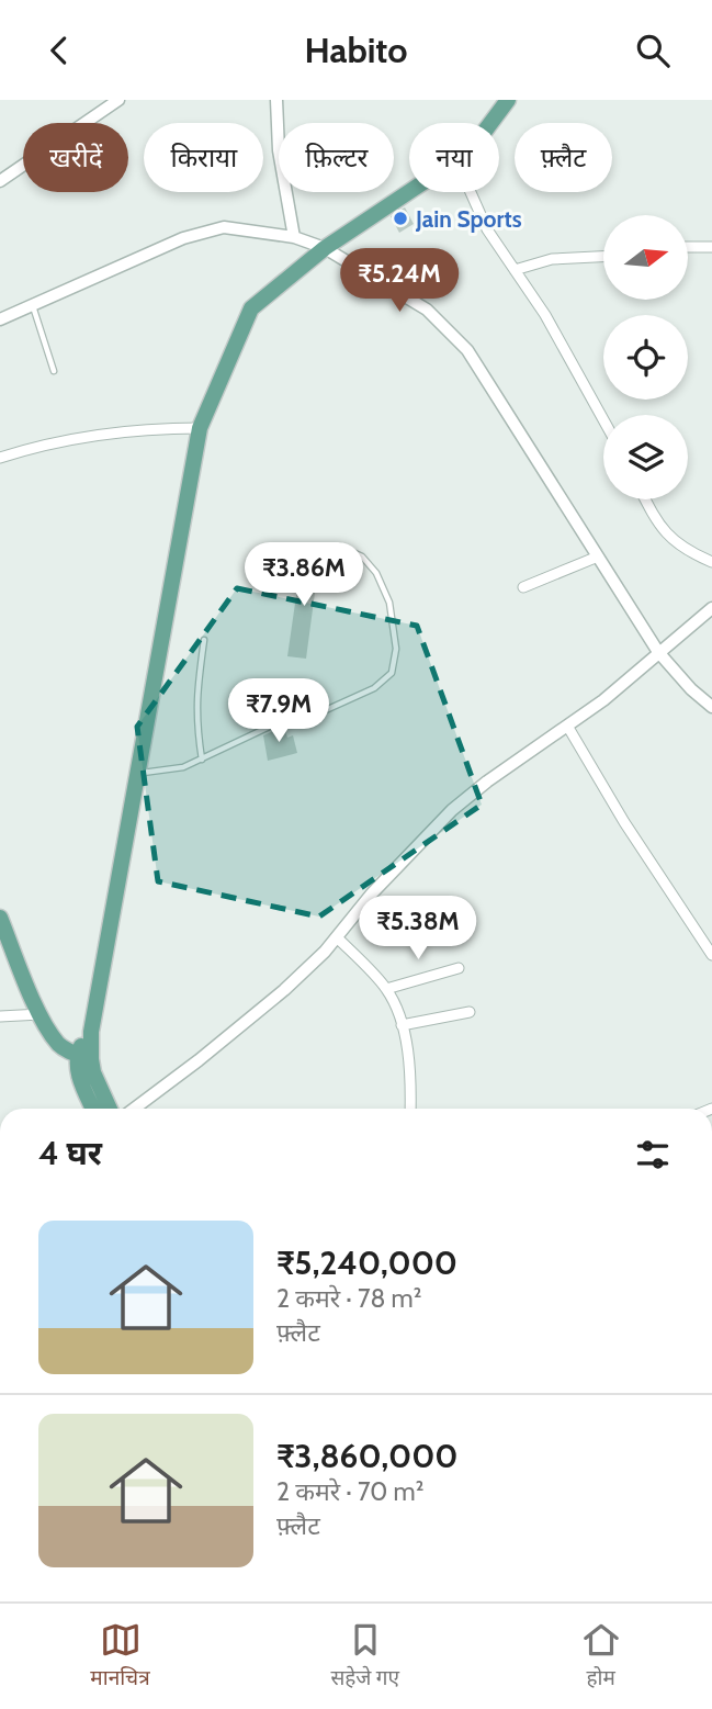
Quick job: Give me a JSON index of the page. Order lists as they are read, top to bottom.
{
  "places": ["Jain Sports"],
  "north": "right",
  "page": {
    "header": "Habito",
    "chip": [
      "खरीदें",
      "किराया",
      "फ़िल्टर",
      "नया",
      "फ़्लैट"
    ],
    "price": [
      "₹5.24M",
      "₹3.86M",
      "₹7.9M",
      "₹5.38M"
    ],
    "heading": "4 घर",
    "list": [
      {
        "name": "₹5,240,000",
        "note": "2 कमरे · 78 m² · फ़्लैट"
      },
      {
        "name": "₹3,860,000",
        "note": "2 कमरे · 70 m² · फ़्लैट"
      }
    ],
    "tabs": ["मानचित्र", "सहेजे गए", "होम"]
  }
}
